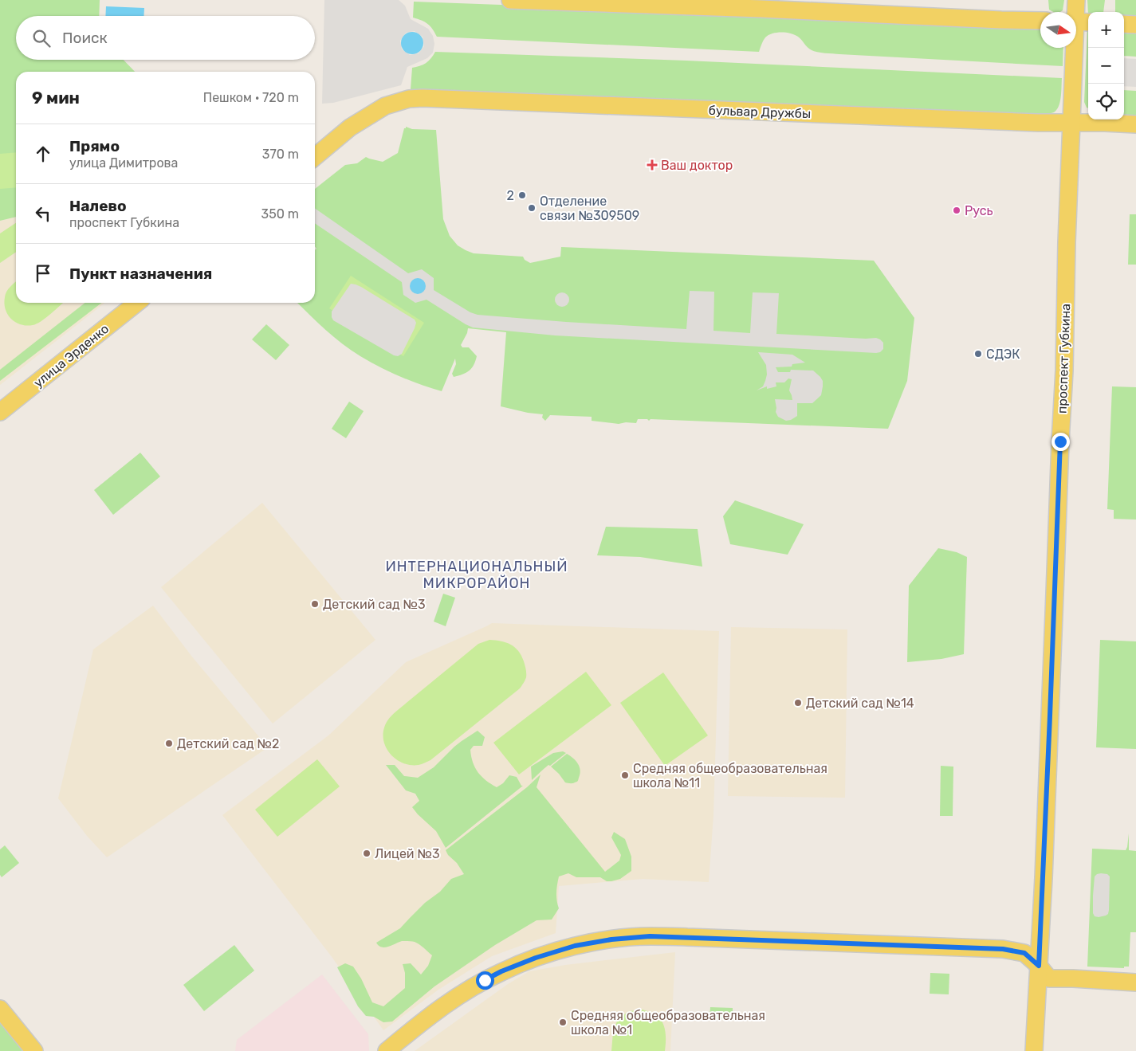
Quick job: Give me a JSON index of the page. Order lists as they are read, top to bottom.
{
  "streets": {
    "main road": ["бульвар Дружбы", "улица Эрденко", "проспект Губкина"]
  },
  "crossings": [
    ["бульвар Дружбы", "проспект Губкина"]
  ],
  "districts": ["ИНТЕРНАЦИОНАЛЬНЫЙ МИКРОРАЙОН"],
  "places": {
    "health": ["Ваш доктор"],
    "other": [
      "2",
      "Отделение связи №309509",
      "Русь",
      "СДЭК",
      "Детский сад №3",
      "Детский сад №14",
      "Детский сад №2",
      "Cредняя общеобразовательная школа №11",
      "Лицей №3",
      "Средняя общеобразовательная школа №1"
    ]
  },
  "north": "right",
  "page": {
    "map_buttons": ["+", "−"],
    "search": "Поиск",
    "heading": ["9 мин", "Пешком · 720 m"],
    "list": [
      ["Прямо", "улица Димитрова", "370 m"],
      ["Налево", "проспект Губкина", "350 m"],
      "Пункт назначения"
    ]
  }
}
